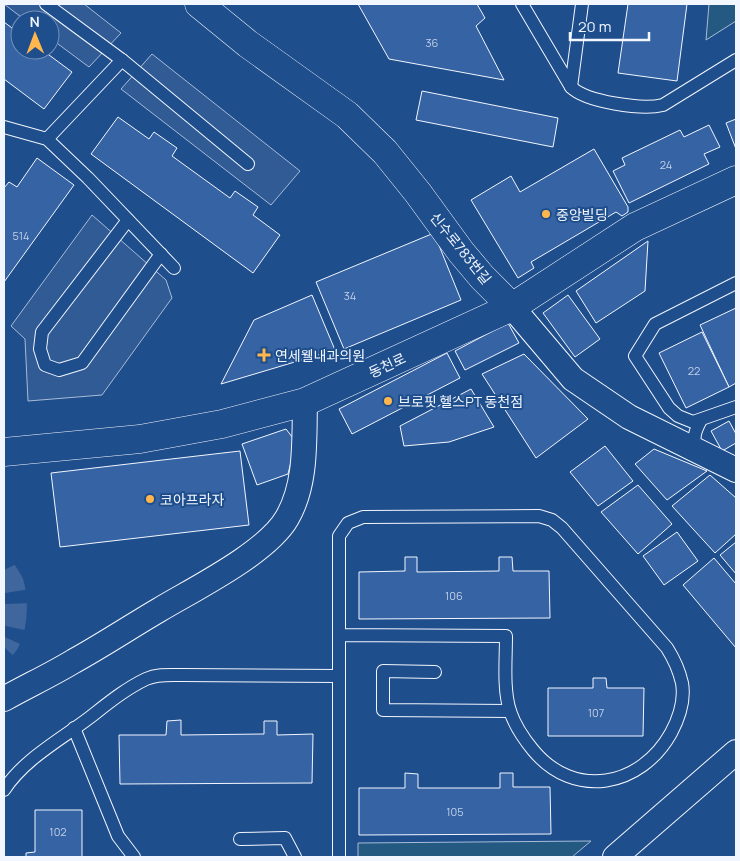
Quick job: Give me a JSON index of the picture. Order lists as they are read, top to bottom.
{
  "streets": {
    "street": ["신수로783번길", "동천로"]
  },
  "crossings": [
    ["신수로783번길", "동천로"]
  ],
  "places": {
    "other": ["중앙빌딩", "브로핏 헬스PT 동천점", "코아프라자"],
    "health": ["연세웰내과의원"]
  },
  "house_numbers": [
    "36",
    "24",
    "514",
    "34",
    "22",
    "106",
    "107",
    "105",
    "102"
  ],
  "scale_bar": "20 m",
  "north": "top"
}
